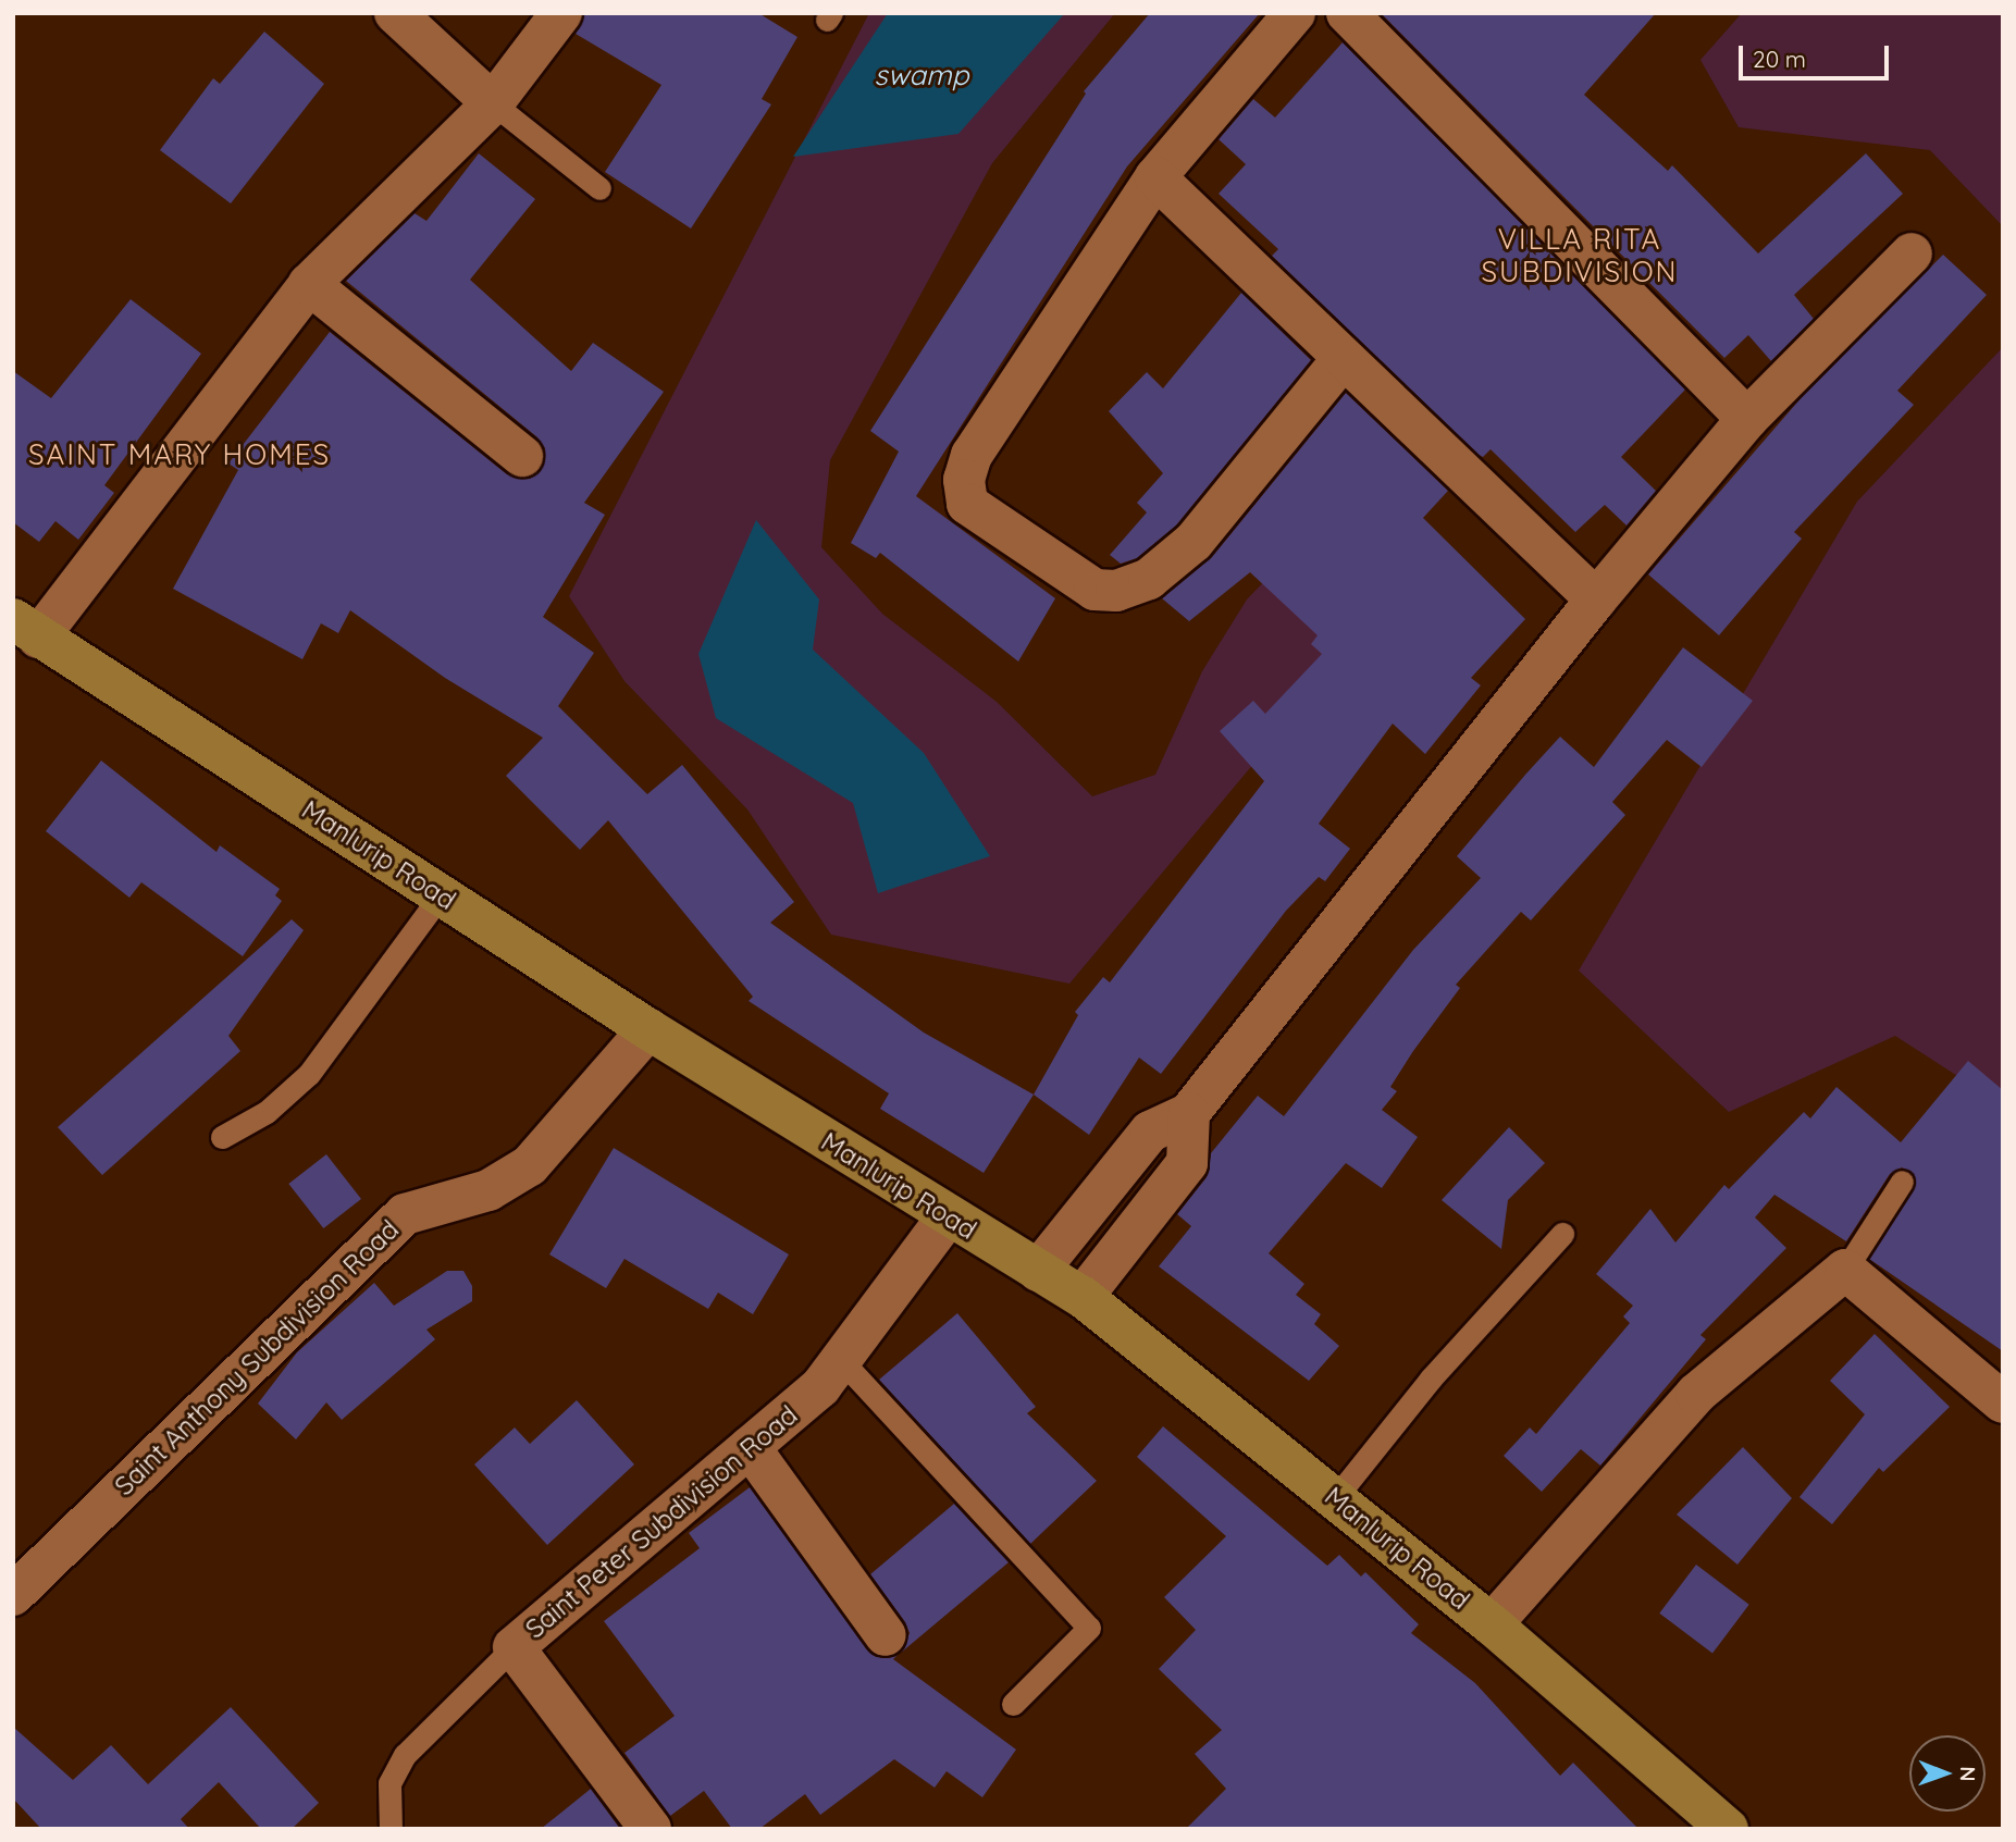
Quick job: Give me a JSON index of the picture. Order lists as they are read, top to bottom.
{
  "streets": {
    "main road": ["Manlurip Road"],
    "street": ["Saint Anthony Subdivision Road", "Saint Peter Subdivision Road"]
  },
  "crossings": [
    ["Manlurip Road", "Saint Anthony Subdivision Road"],
    ["Manlurip Road", "Saint Peter Subdivision Road"]
  ],
  "districts": ["VILLA RITA SUBDIVISION", "SAINT MARY HOMES"],
  "water": ["swamp"],
  "scale_bar": "20 m",
  "north": "right"
}
